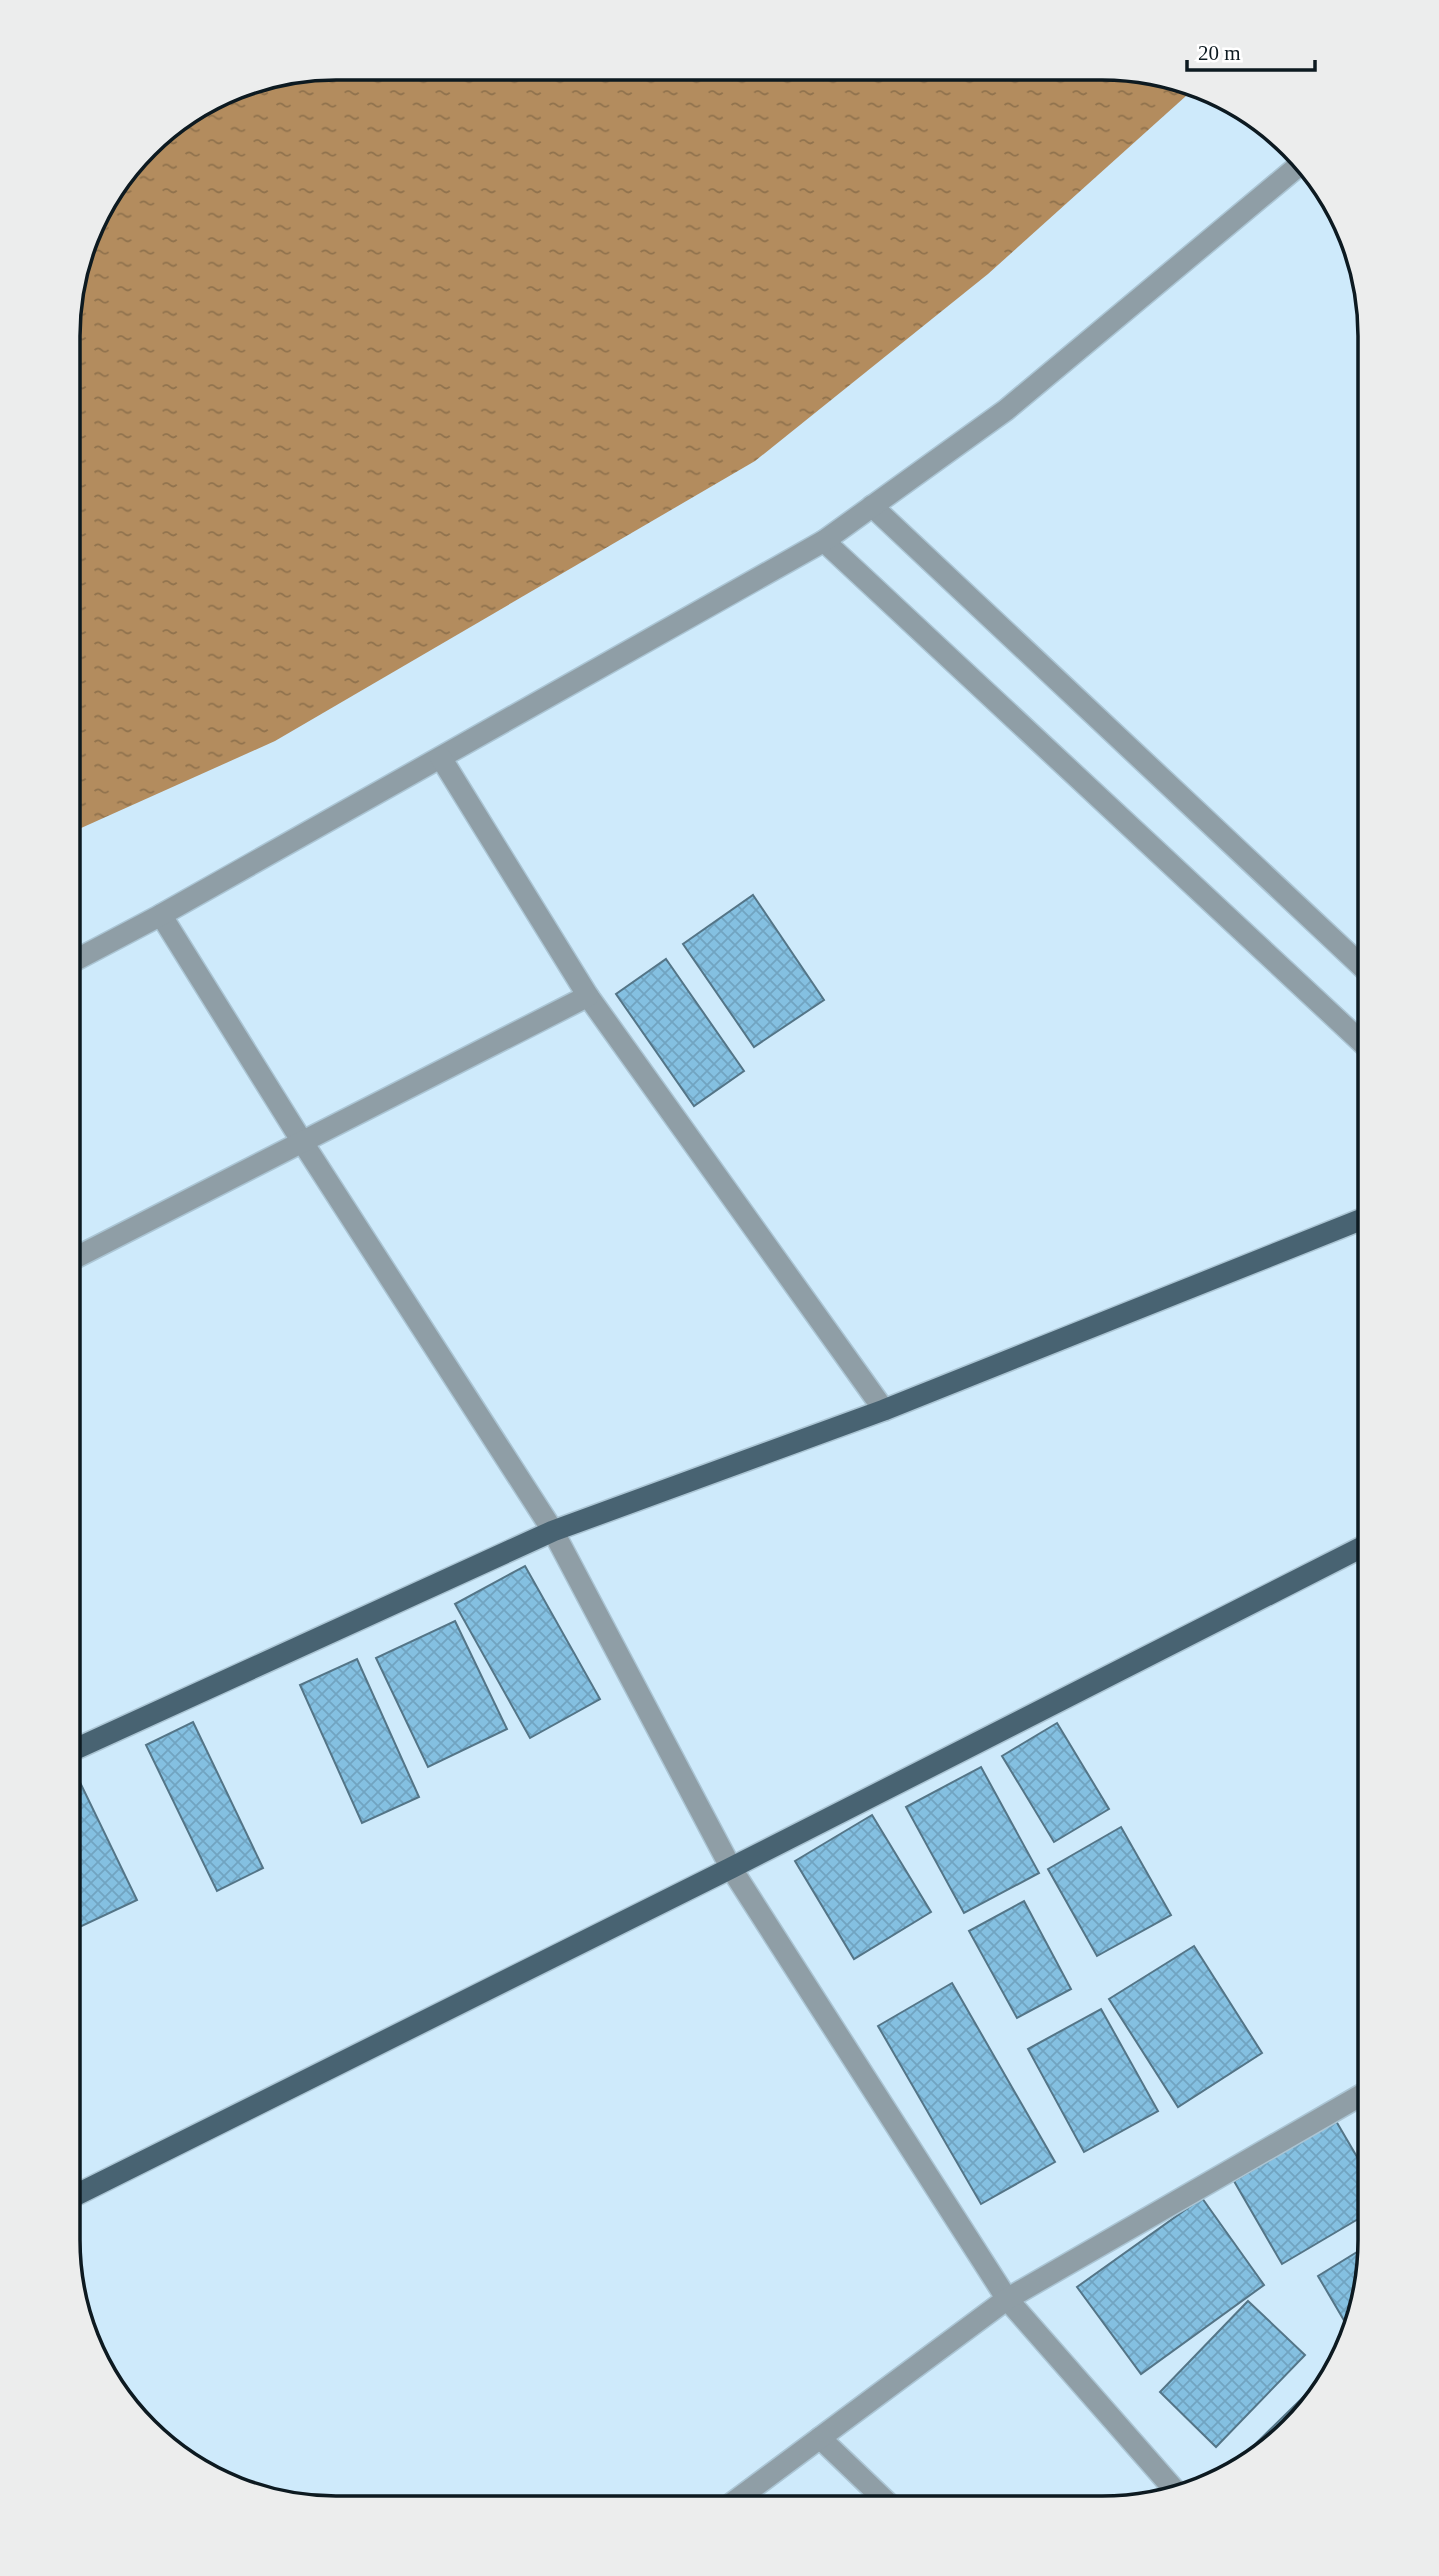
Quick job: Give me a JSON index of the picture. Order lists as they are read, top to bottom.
{
  "scale_bar": "20 m"
}
